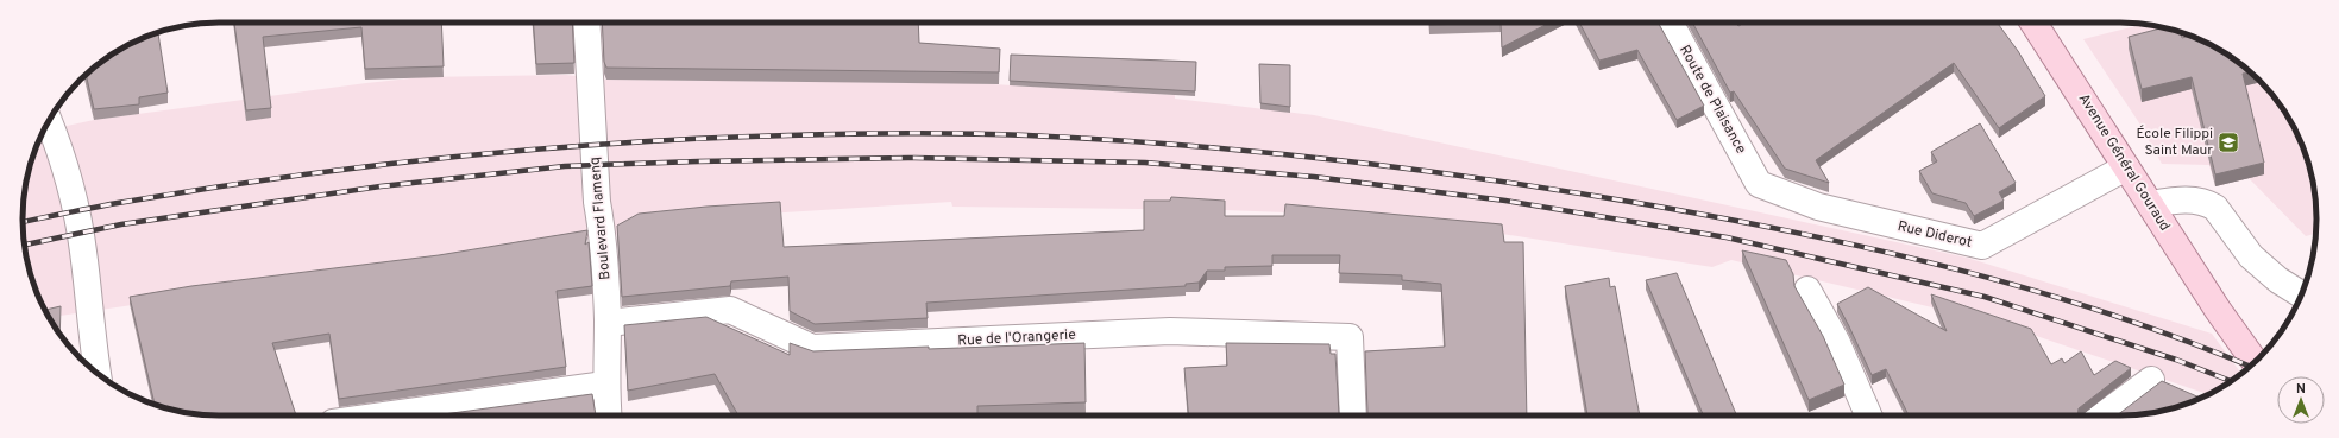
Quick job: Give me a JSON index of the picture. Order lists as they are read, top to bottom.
{
  "streets": {
    "main road": ["Avenue Général Gouraud"],
    "street": [
      "Route de Plaisance",
      "Boulevard Flamenq",
      "Rue Diderot",
      "Rue de l'Orangerie"
    ]
  },
  "crossings": [
    ["Route de Plaisance", "Rue Diderot"],
    ["Avenue Général Gouraud", "Rue Diderot"],
    ["Boulevard Flamenq", "Rue de l'Orangerie"]
  ],
  "places": {
    "school or university": ["École Filippi Saint Maur"]
  },
  "north": "top"
}
